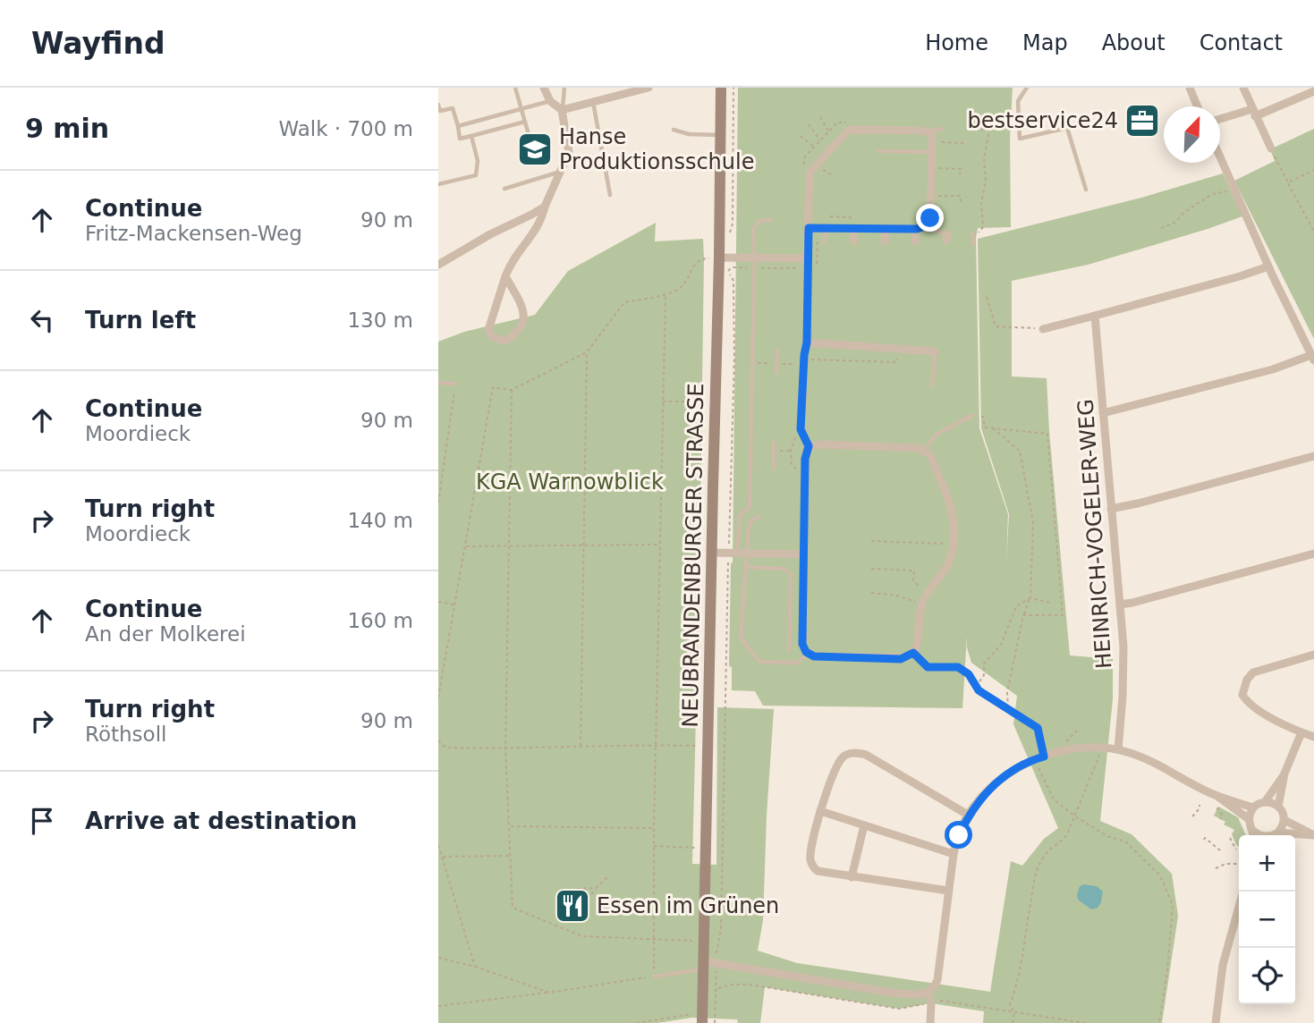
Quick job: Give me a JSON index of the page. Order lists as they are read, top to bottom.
{
  "streets": {
    "main road": ["NEUBRANDENBURGER STRASSE"],
    "street": ["HEINRICH-VOGELER-WEG"]
  },
  "parks": ["KGA Warnowblick"],
  "places": {
    "office": ["bestservice24"],
    "school or university": ["Hanse Produktionsschule"],
    "restaurant": ["Essen im Grünen"]
  },
  "north": "top right",
  "page": {
    "header": "Wayfind",
    "nav": [
      "Home",
      "Map",
      "About",
      "Contact"
    ],
    "heading": ["9 min", "Walk · 700 m"],
    "list": [
      ["Continue", "Fritz-Mackensen-Weg", "90 m"],
      ["Turn left", "130 m"],
      ["Continue", "Moordieck", "90 m"],
      ["Turn right", "Moordieck", "140 m"],
      ["Continue", "An der Molkerei", "160 m"],
      ["Turn right", "Röthsoll", "90 m"],
      "Arrive at destination"
    ],
    "map_buttons": ["+", "−"]
  }
}
